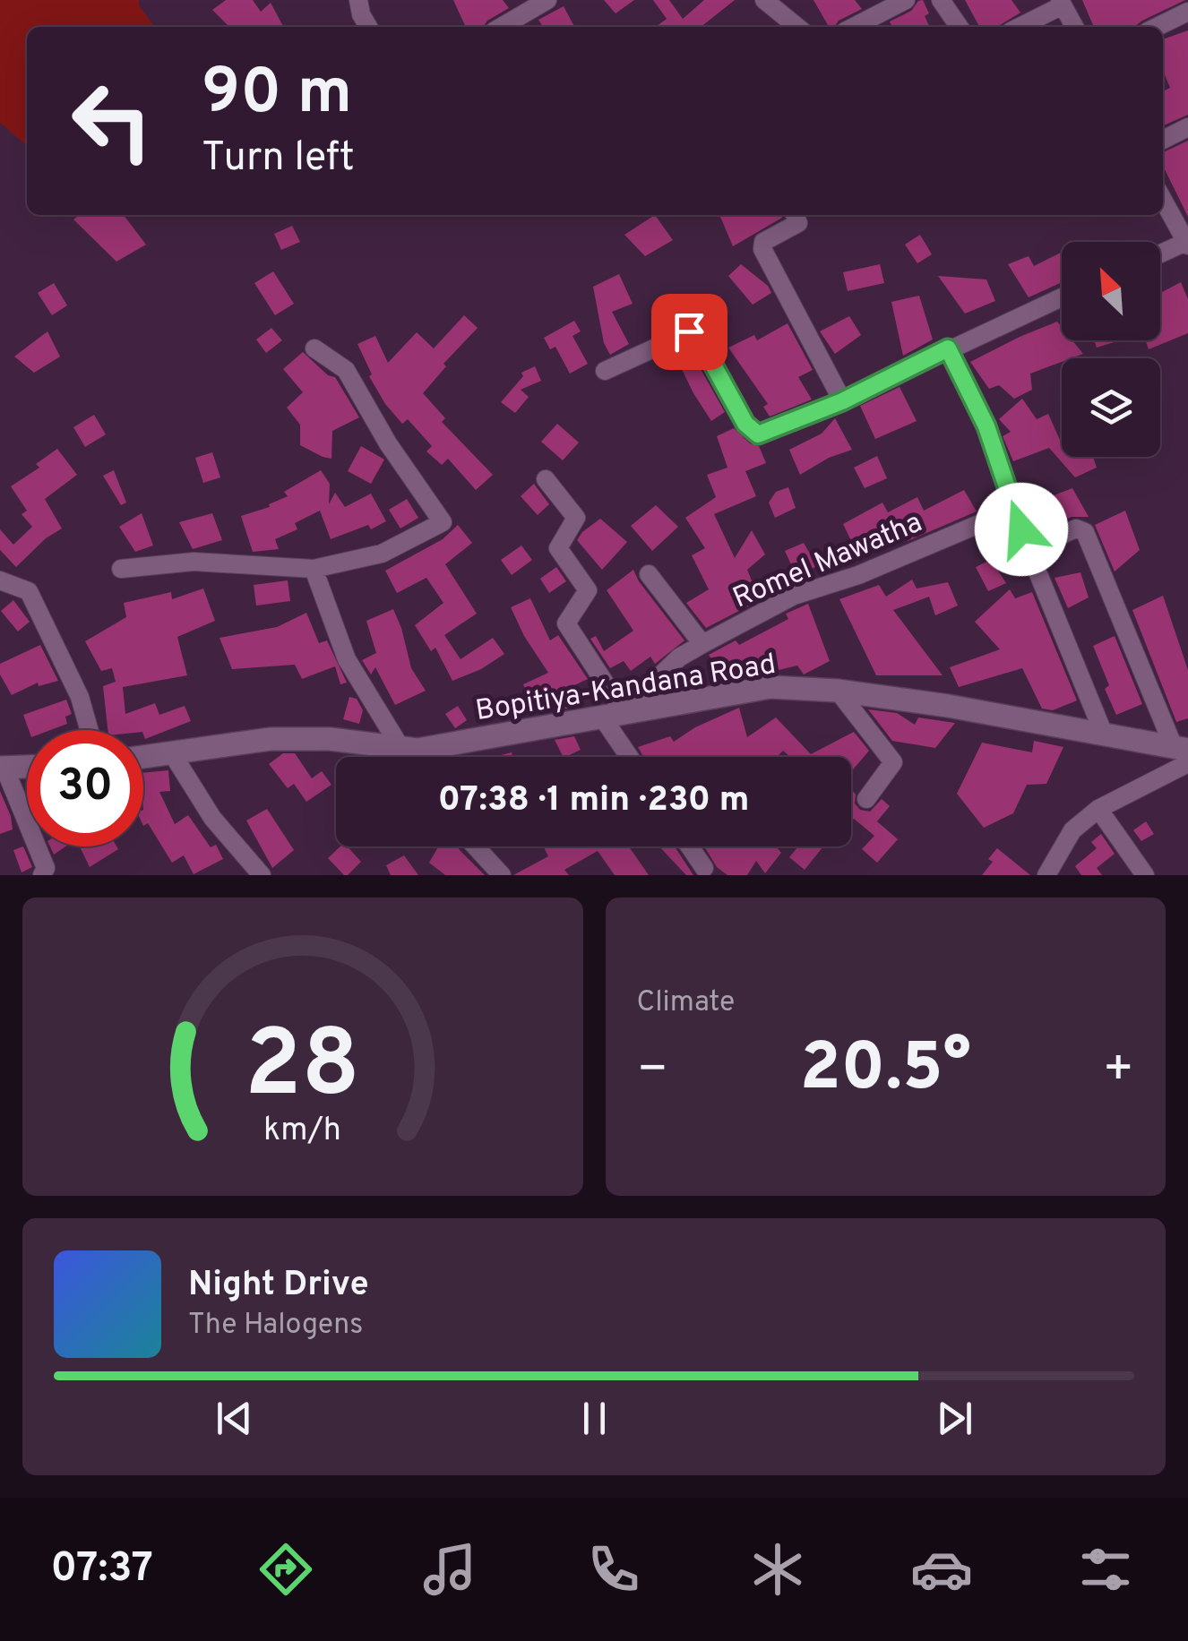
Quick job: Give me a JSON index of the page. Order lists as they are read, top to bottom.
{
  "streets": {
    "street": ["Romel Mawatha", "Bopitiya-Kandana Road"]
  },
  "crossings": [
    ["Romel Mawatha", "Bopitiya-Kandana Road"]
  ],
  "north": "top left",
  "page": {
    "turn": ["90 m", "Turn left"],
    "limit": "30",
    "trip": "07:38 · 1 min · 230 m",
    "tile": "Climate",
    "heat": ["−", "20.5°", "+"],
    "song": ["Night Drive", "The Halogens"],
    "tabs": "07:37",
    "gauge": ["28", "km/h"]
  }
}
